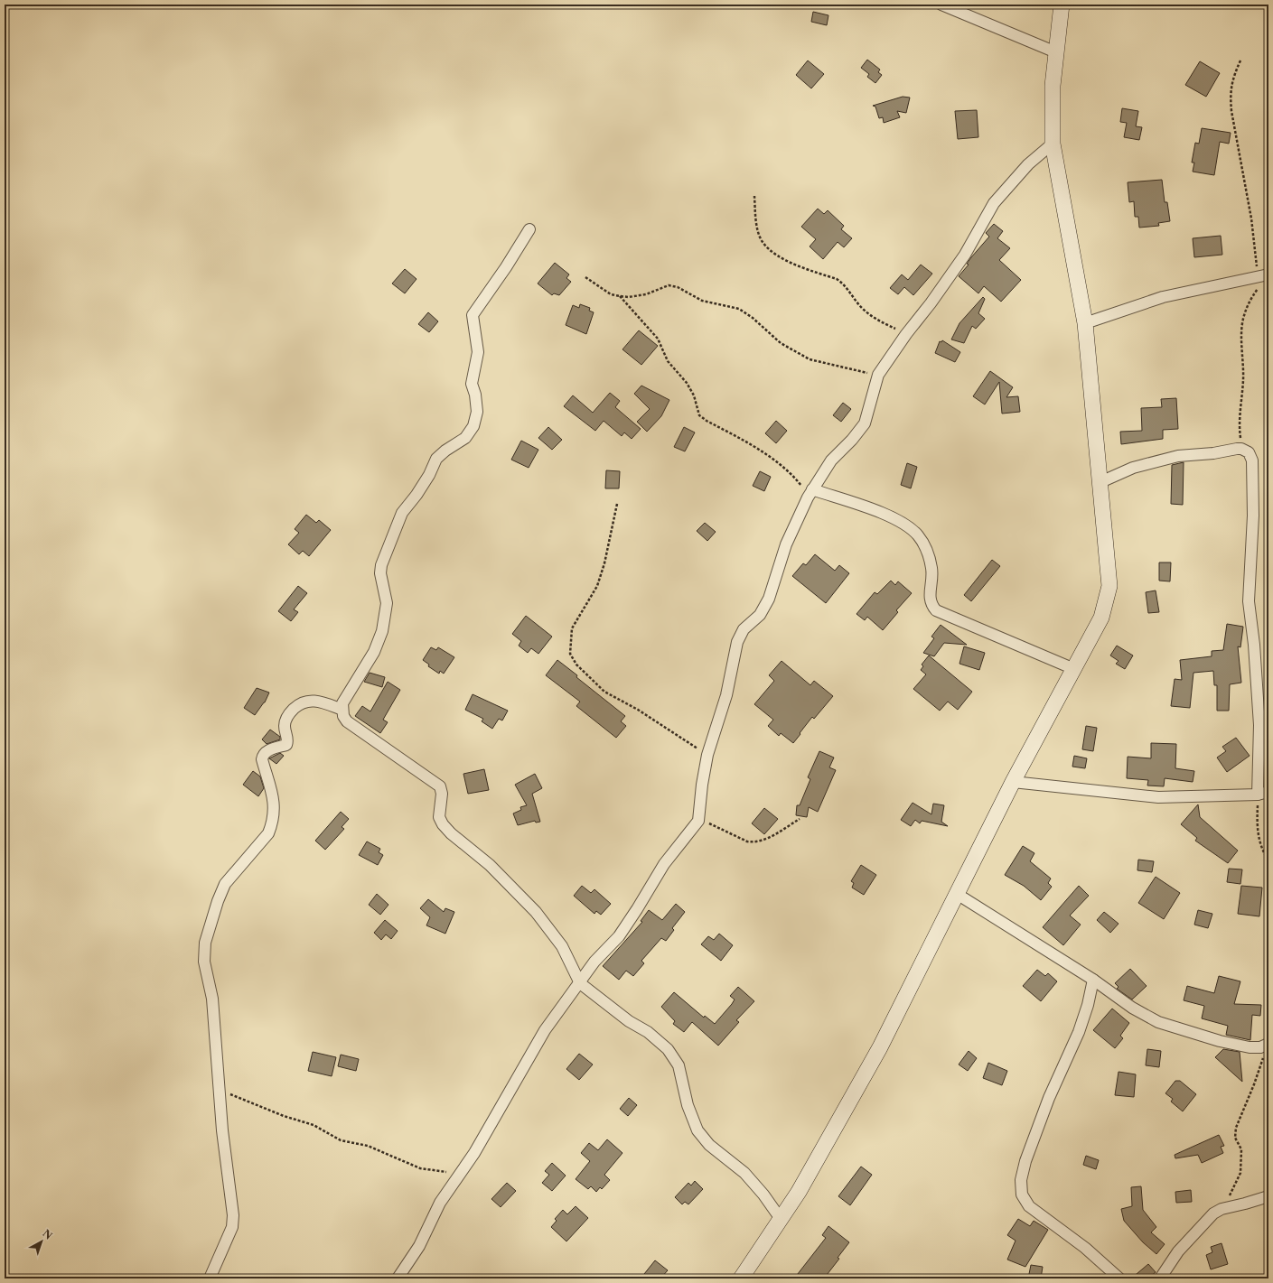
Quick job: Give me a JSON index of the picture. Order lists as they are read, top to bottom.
{
  "north": "top right"
}
